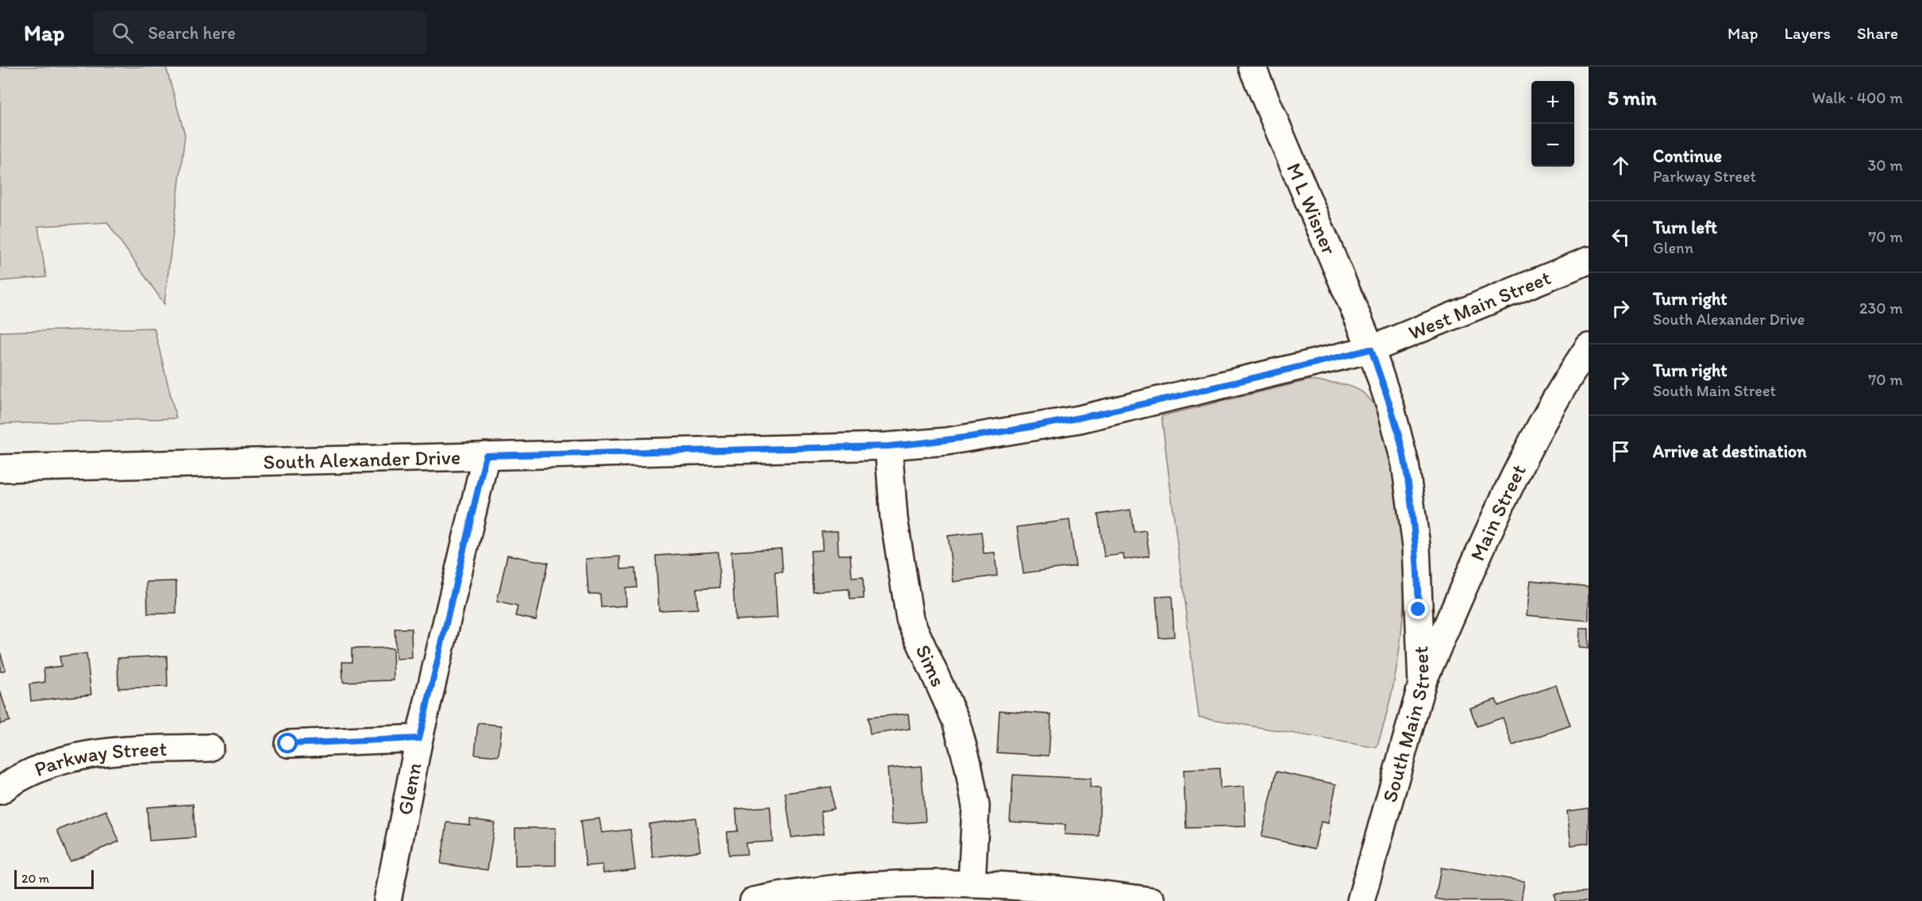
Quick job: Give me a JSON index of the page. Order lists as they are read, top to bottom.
{
  "streets": {
    "main road": [
      "M L Wisner",
      "West Main Street",
      "South Alexander Drive",
      "Main Street",
      "Sims",
      "South Main Street",
      "Parkway Street",
      "Glenn"
    ]
  },
  "crossings": [
    ["M L Wisner", "West Main Street"],
    ["M L Wisner", "South Alexander Drive"],
    ["M L Wisner", "South Main Street"],
    ["West Main Street", "South Alexander Drive"],
    ["West Main Street", "South Main Street"],
    ["South Alexander Drive", "Sims"],
    ["South Alexander Drive", "South Main Street"],
    ["South Alexander Drive", "Glenn"],
    ["Main Street", "South Main Street"]
  ],
  "scale_bar": "20 m",
  "page": {
    "header": "Map",
    "search": "Search here",
    "nav": ["Map", "Layers", "Share"],
    "heading": ["5 min", "Walk · 400 m"],
    "map_buttons": ["+", "−"],
    "list": [
      ["Continue", "Parkway Street", "30 m"],
      ["Turn left", "Glenn", "70 m"],
      ["Turn right", "South Alexander Drive", "230 m"],
      ["Turn right", "South Main Street", "70 m"],
      "Arrive at destination"
    ],
    "scale": "20 m"
  }
}
